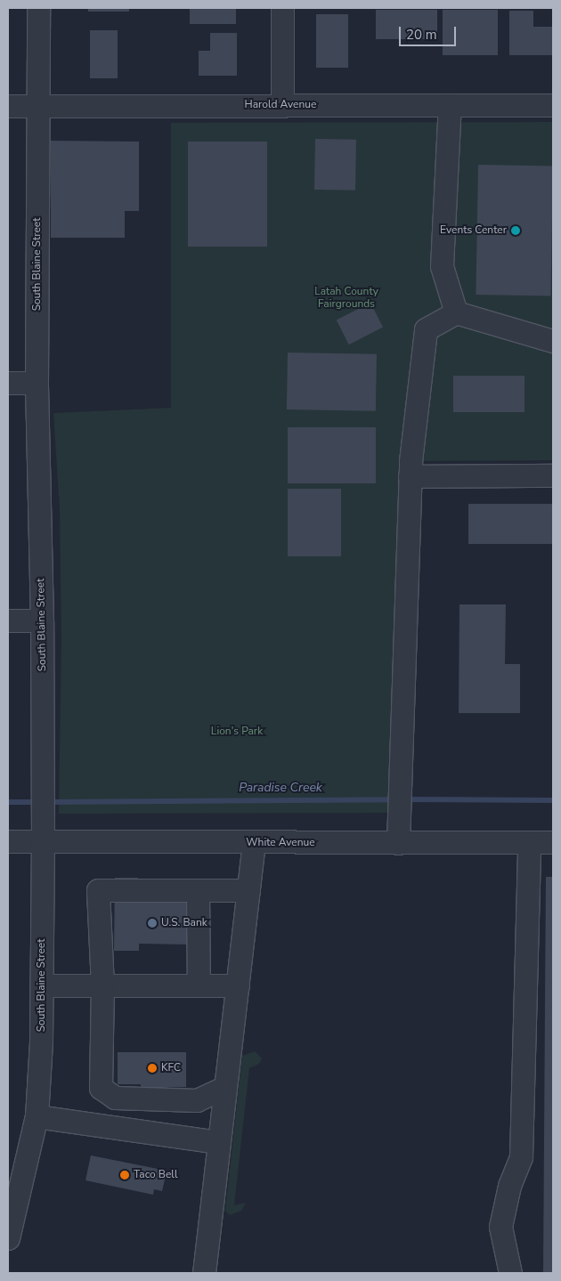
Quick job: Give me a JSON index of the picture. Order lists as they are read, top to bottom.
{
  "streets": {
    "street": ["Harold Avenue", "South Blaine Street", "White Avenue"]
  },
  "crossings": [
    ["Harold Avenue", "South Blaine Street"],
    ["South Blaine Street", "White Avenue"]
  ],
  "water": ["Paradise Creek"],
  "parks": ["Latah County Fairgrounds", "Lion's Park"],
  "places": [
    "Events Center",
    "U.S. Bank",
    "KFC",
    "Taco Bell"
  ],
  "scale_bar": "20 m"
}
